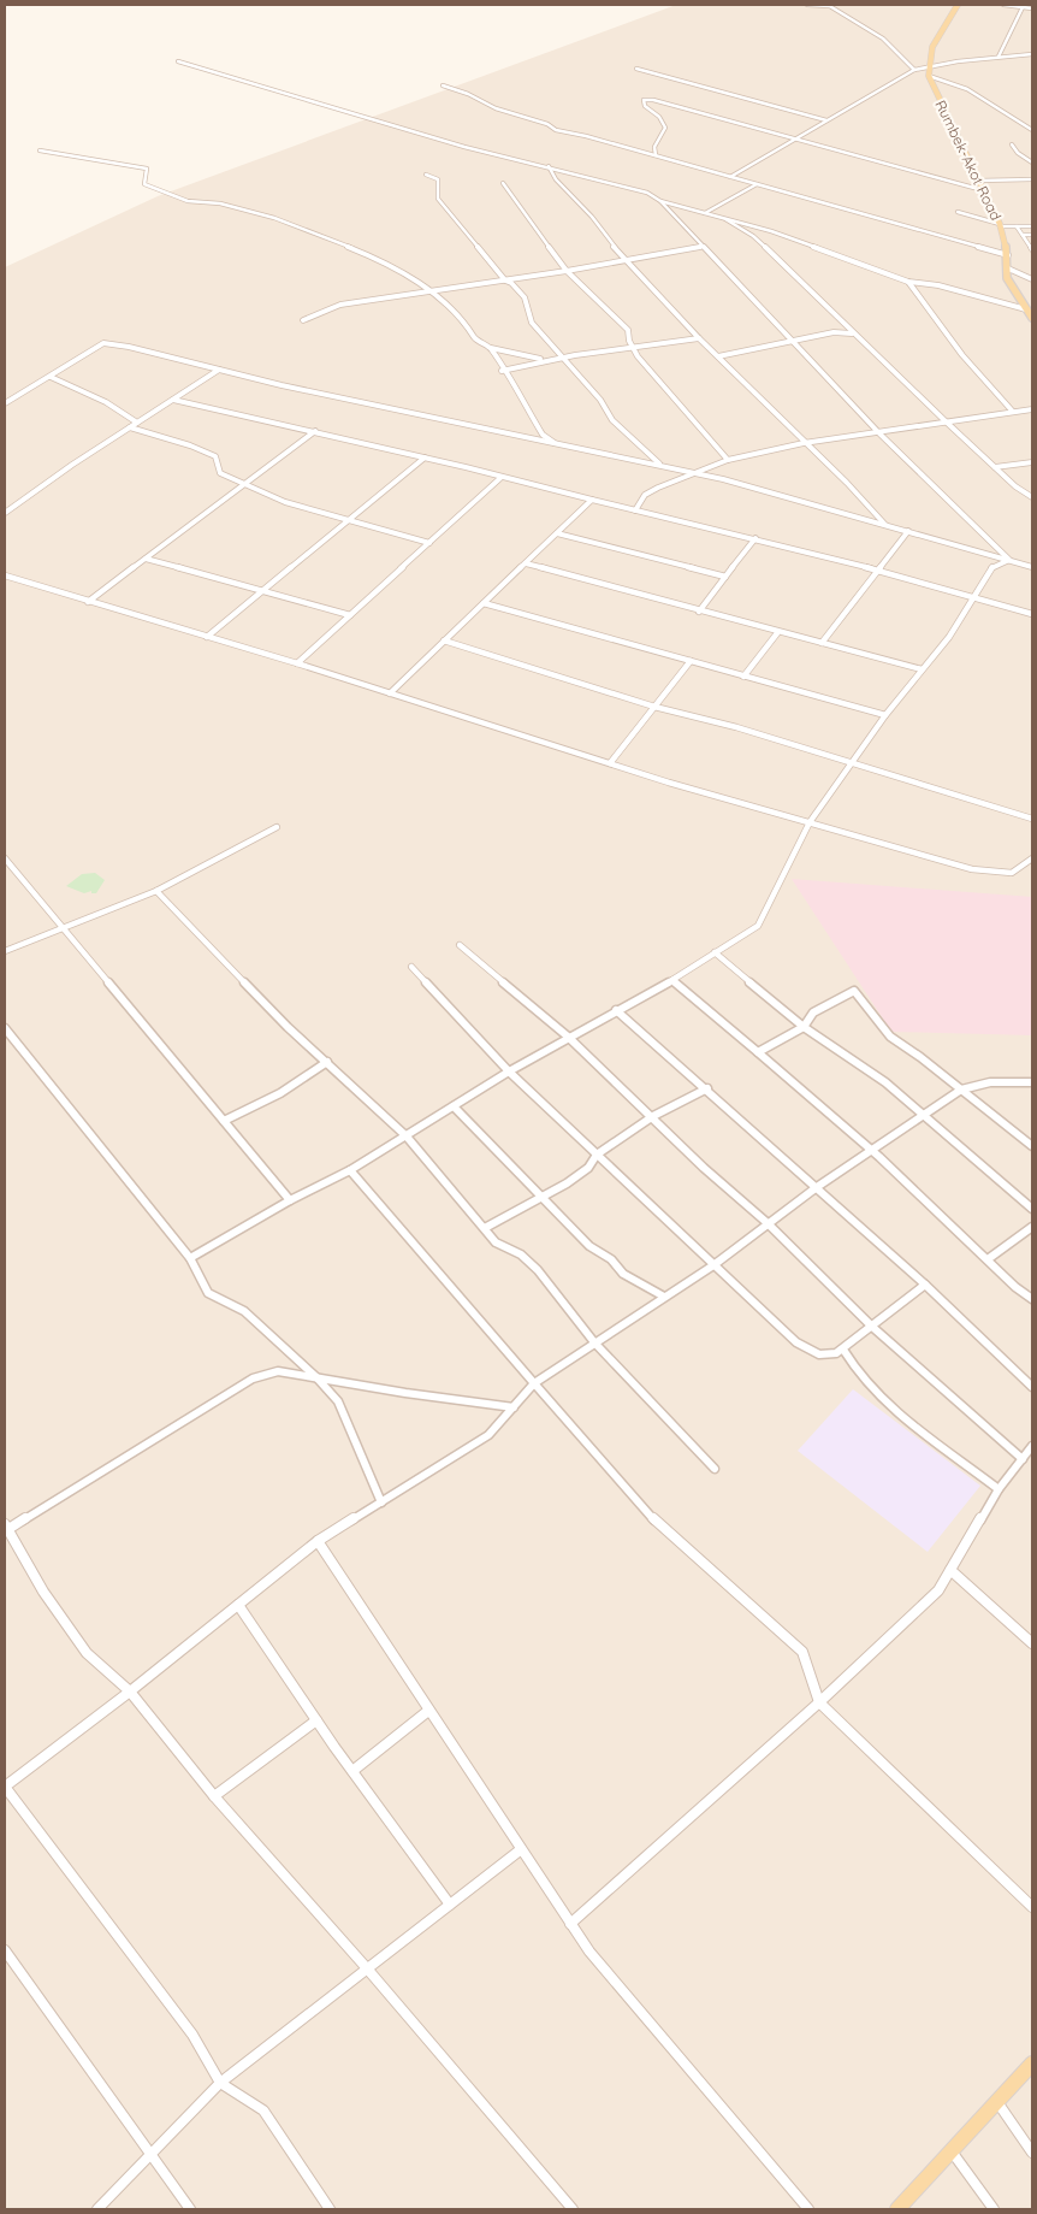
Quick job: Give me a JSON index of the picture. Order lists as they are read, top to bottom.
{
  "streets": {
    "main road": ["Rumbek-Akot Road"]
  }
}
